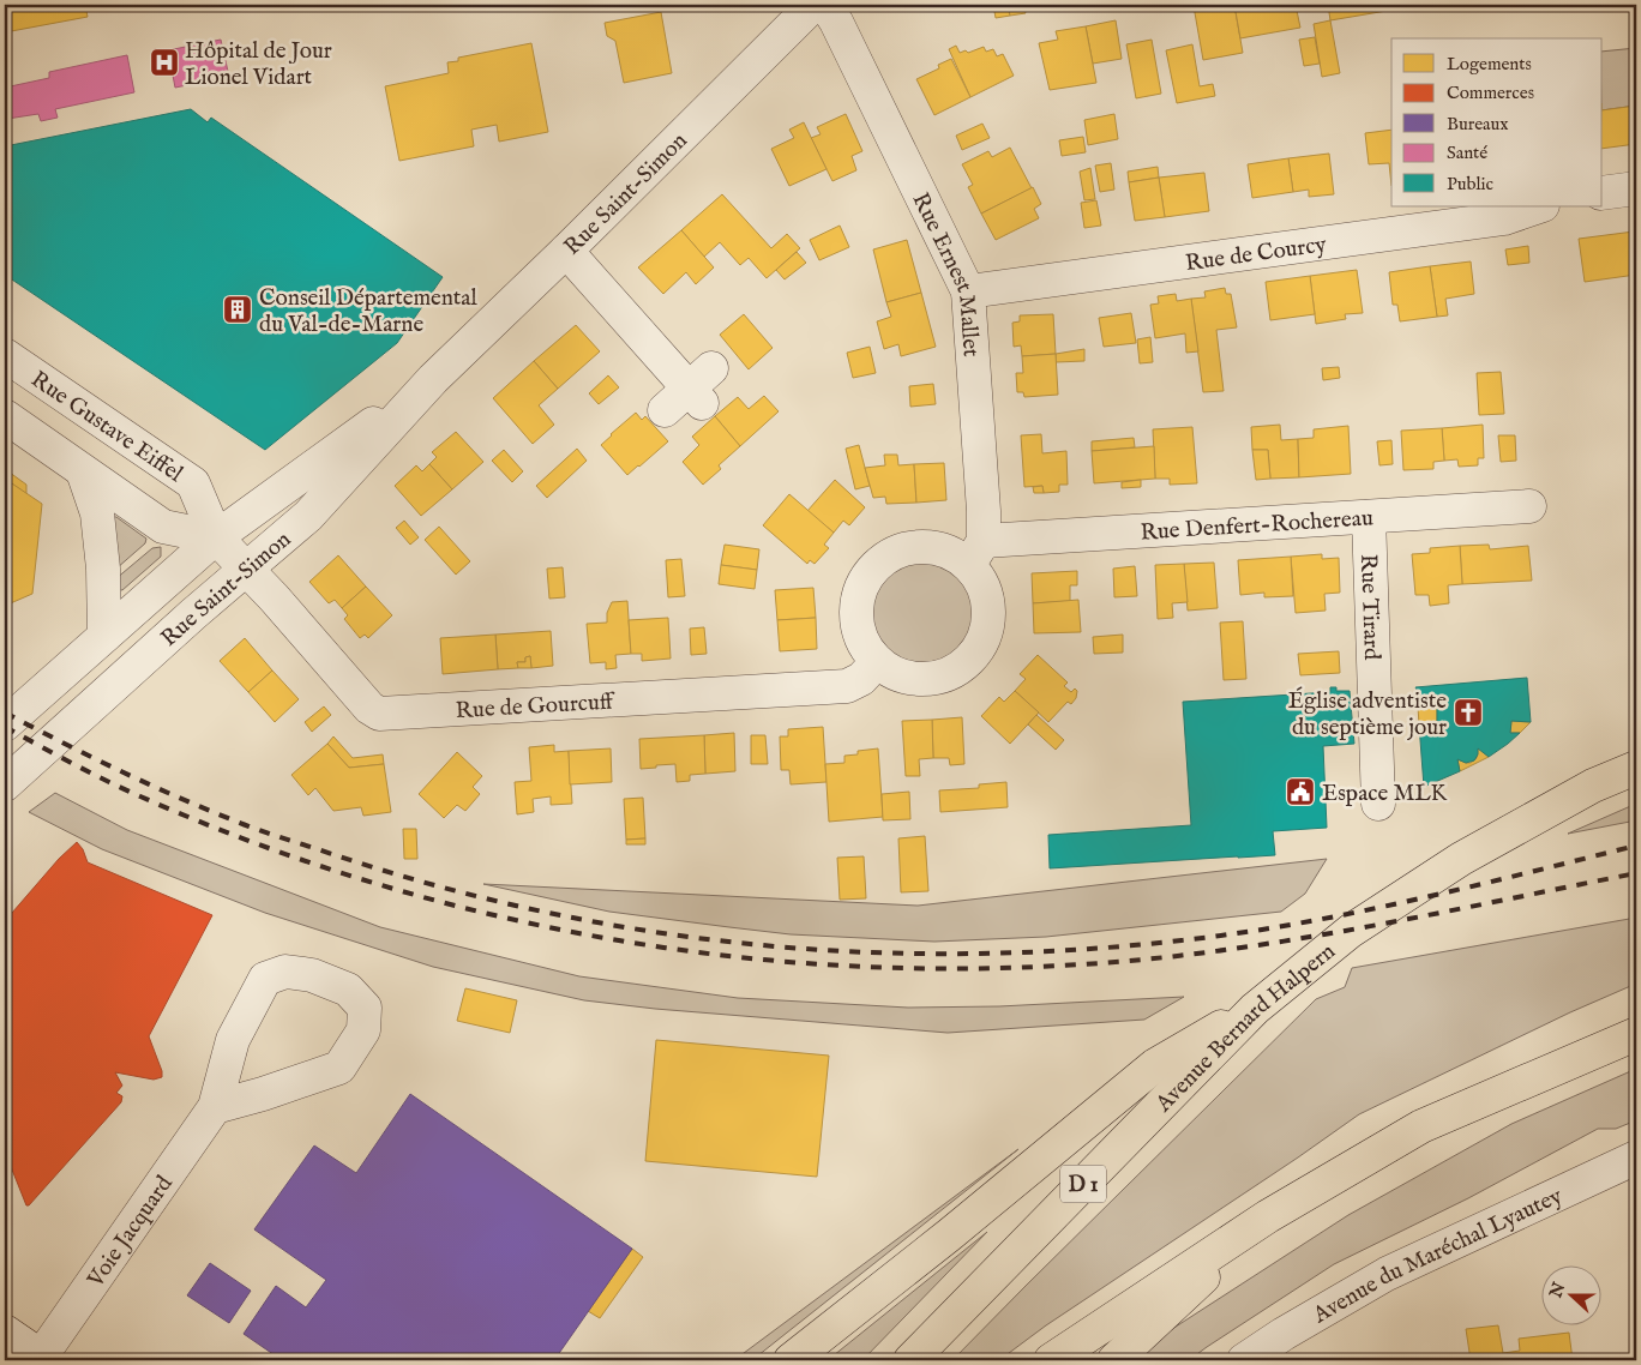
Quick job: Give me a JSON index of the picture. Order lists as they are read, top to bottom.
{
  "streets": {
    "highway": ["Avenue Bernard Halpern", "D 1"],
    "street": [
      "Rue Saint-Simon",
      "Rue de Courcy",
      "Rue Ernest Mallet",
      "Rue Gustave Eiffel",
      "Rue Denfert-Rochereau",
      "Rue Tirard",
      "Rue de Gourcuff",
      "Voie Jacquard",
      "Avenue du Maréchal Lyautey"
    ]
  },
  "crossings": [
    ["Rue Saint-Simon", "Rue Gustave Eiffel"],
    ["Rue Saint-Simon", "Rue de Gourcuff"],
    ["Rue de Courcy", "Rue Ernest Mallet"],
    ["Rue Ernest Mallet", "Rue Denfert-Rochereau"],
    ["Rue Ernest Mallet", "Rue de Gourcuff"],
    ["Rue Gustave Eiffel", "Rue de Gourcuff"],
    ["Rue Denfert-Rochereau", "Rue Tirard"],
    ["Rue Denfert-Rochereau", "Rue de Gourcuff"]
  ],
  "places": {
    "hospital": ["Hôpital de Jour Lionel Vidart"],
    "building": ["Conseil Départemental du Val-de-Marne"],
    "church": ["Église adventiste du septième jour"],
    "public building": ["Espace MLK"]
  },
  "legend": [
    "Logements",
    "Commerces",
    "Bureaux",
    "Santé",
    "Public"
  ],
  "north": "left"
}
